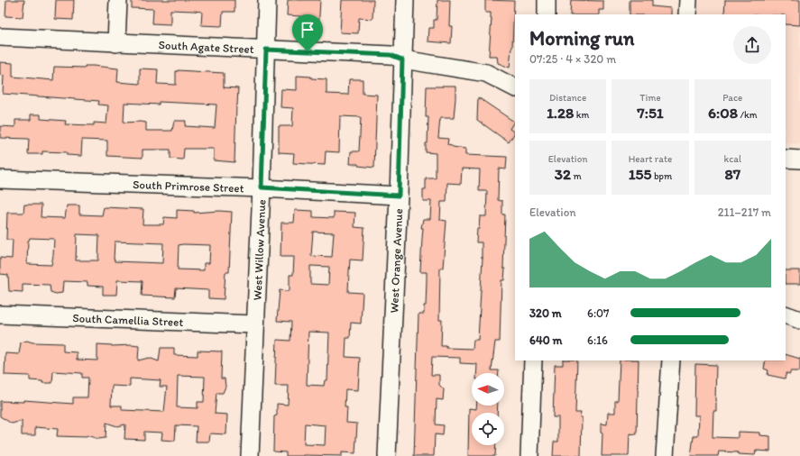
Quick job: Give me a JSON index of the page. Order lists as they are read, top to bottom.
{
  "streets": {
    "street": [
      "South Agate Street",
      "South Primrose Street",
      "West Willow Avenue",
      "West Orange Avenue",
      "South Camellia Street"
    ]
  },
  "crossings": [
    ["South Agate Street", "West Willow Avenue"],
    ["South Agate Street", "West Orange Avenue"],
    ["South Primrose Street", "West Willow Avenue"],
    ["South Primrose Street", "West Orange Avenue"],
    ["West Willow Avenue", "South Camellia Street"]
  ],
  "north": "left",
  "page": {
    "heading": ["Morning run", "07:25 · 4 × 320 m"],
    "stats": [
      ["Distance", "1.28 km"],
      ["Time", "7:51"],
      ["Pace", "6:08 /km"],
      ["Elevation", "32 m"],
      ["Heart rate", "155 bpm"],
      ["kcal", "87"]
    ],
    "chart": ["Elevation", "211–217 m"],
    "list": [
      {
        "name": "320 m",
        "note": "6:07"
      },
      {
        "name": "640 m",
        "note": "6:16"
      }
    ]
  }
}
